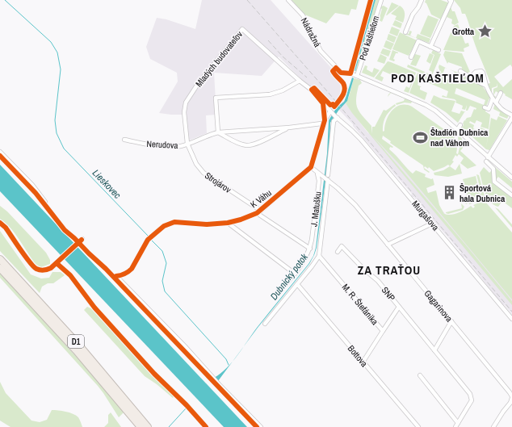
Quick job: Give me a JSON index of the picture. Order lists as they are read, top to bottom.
{
  "streets": {
    "highway": ["D1"],
    "street": [
      "Nádražná",
      "Pod kaštieľom",
      "Mladých budovateľov",
      "Nerudova",
      "Strojárov",
      "K Váhu",
      "J. Matušku",
      "Murgašova",
      "SNP",
      "M. R. Štefánika",
      "Gagarinova",
      "Bottova"
    ]
  },
  "crossings": [
    ["Nádražná", "Pod kaštieľom"],
    ["Mladých budovateľov", "Nerudova"],
    ["Mladých budovateľov", "Strojárov"],
    ["Mladých budovateľov", "Murgašova"],
    ["Nerudova", "Strojárov"],
    ["Strojárov", "K Váhu"],
    ["K Váhu", "Gagarinova"],
    ["J. Matušku", "Gagarinova"],
    ["SNP", "M. R. Štefánika"]
  ],
  "districts": ["POD KAŠTIEĽOM", "ZA TRAŤOU"],
  "water": ["Lieskovec", "Dubnický potok"],
  "places": {
    "place": ["Grotta"],
    "sports": ["Štadión Dubnica nad Váhom"],
    "building": ["Športová hala Dubnica"]
  }
}
